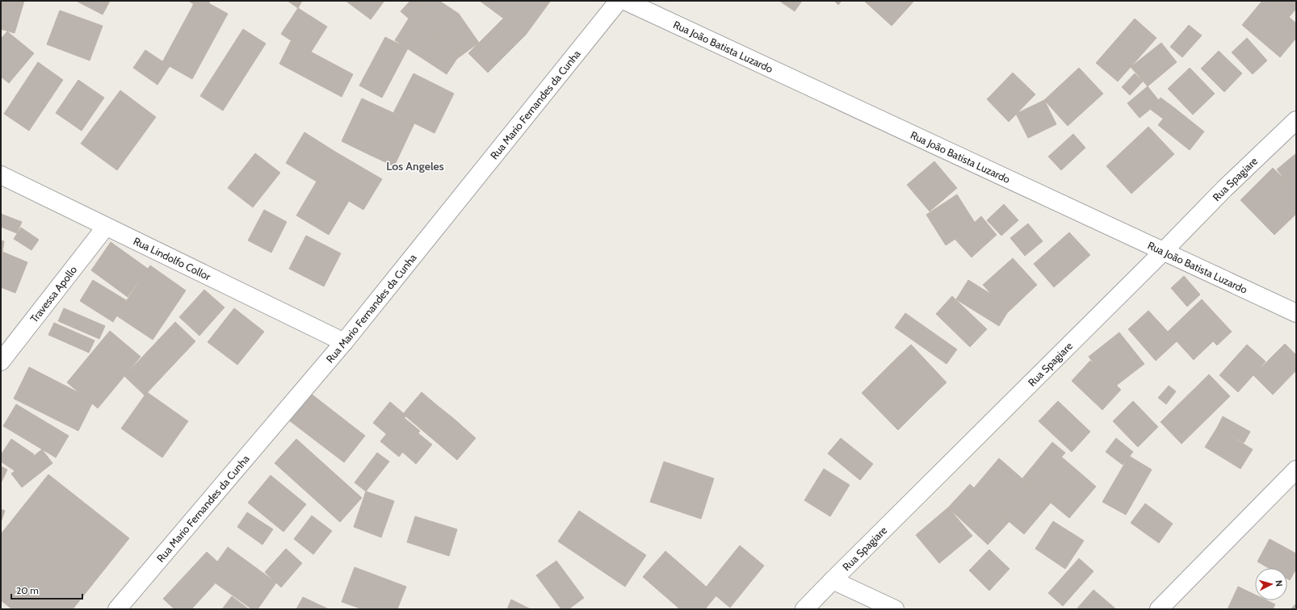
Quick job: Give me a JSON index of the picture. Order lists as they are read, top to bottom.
{
  "streets": {
    "street": [
      "Rua João Batista Luzardo",
      "Rua Mario Fernandes da Cunha",
      "Rua Spagiare",
      "Rua Lindolfo Collor",
      "Travessa Apollo"
    ]
  },
  "crossings": [
    ["Rua João Batista Luzardo", "Rua Spagiare"],
    ["Rua Mario Fernandes da Cunha", "Rua Lindolfo Collor"],
    ["Rua Lindolfo Collor", "Travessa Apollo"]
  ],
  "districts": ["Los Angeles"],
  "scale_bar": "20 m",
  "north": "right"
}
